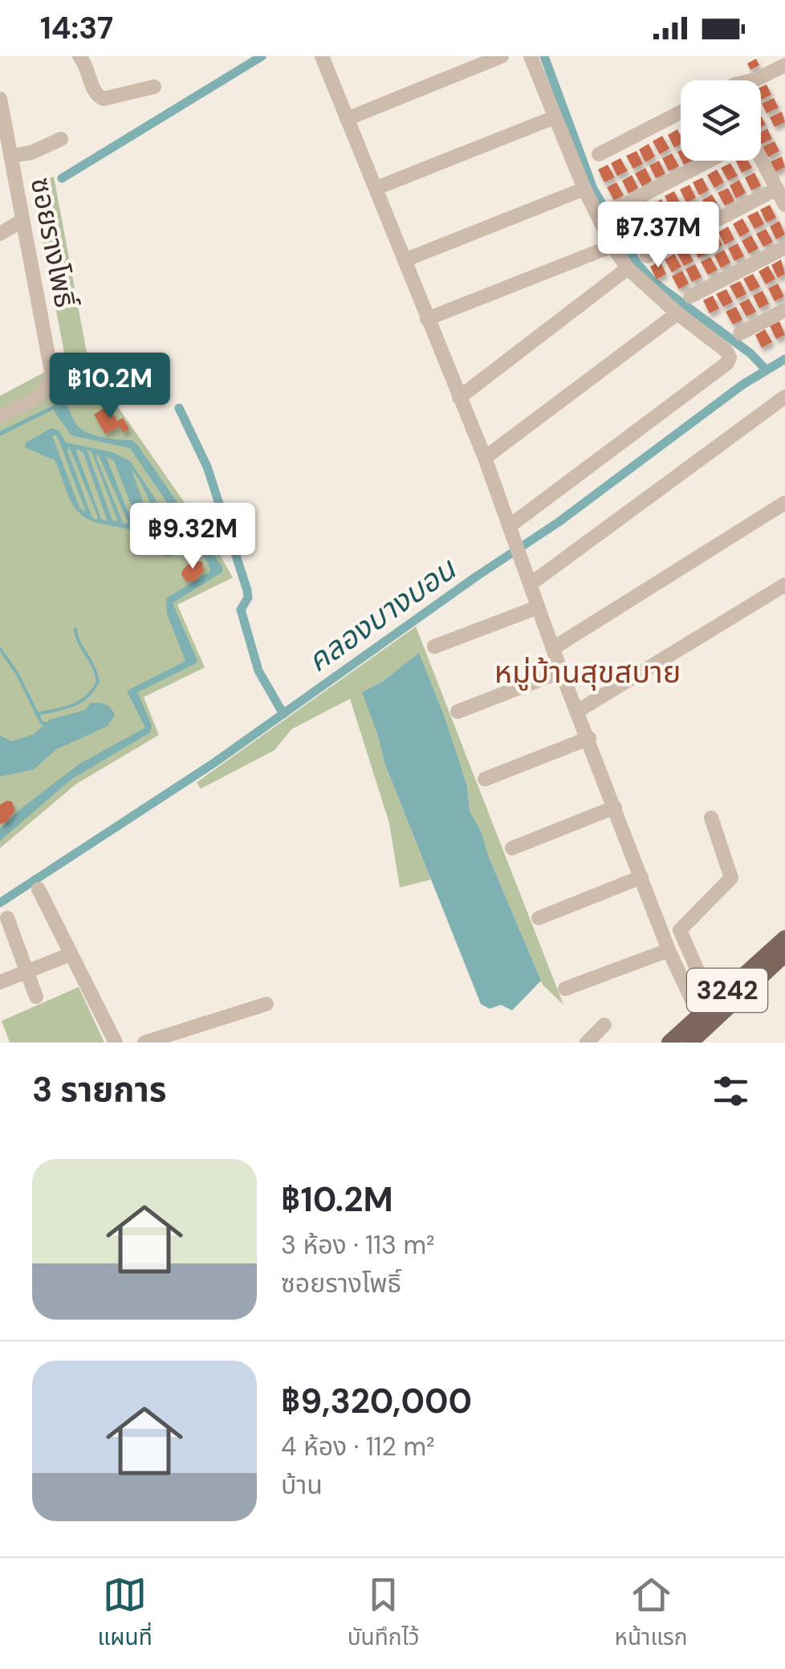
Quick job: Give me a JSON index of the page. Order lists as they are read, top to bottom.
{
  "streets": {
    "main road": ["3242"],
    "street": ["ซอยรางโพธิ์"]
  },
  "districts": ["หมู่บ้านสุขสบาย"],
  "water": ["คลองบางบอน"],
  "page": {
    "status": "14:37",
    "price": ["฿7.37M", "฿10.2M", "฿9.32M"],
    "heading": "3 รายการ",
    "list": [
      {
        "name": "฿10.2M",
        "note": "3 ห้อง · 113 m² · ซอยรางโพธิ์"
      },
      {
        "name": "฿9,320,000",
        "note": "4 ห้อง · 112 m² · บ้าน"
      }
    ],
    "tabs": ["แผนที่", "บันทึกไว้", "หน้าแรก"]
  }
}
